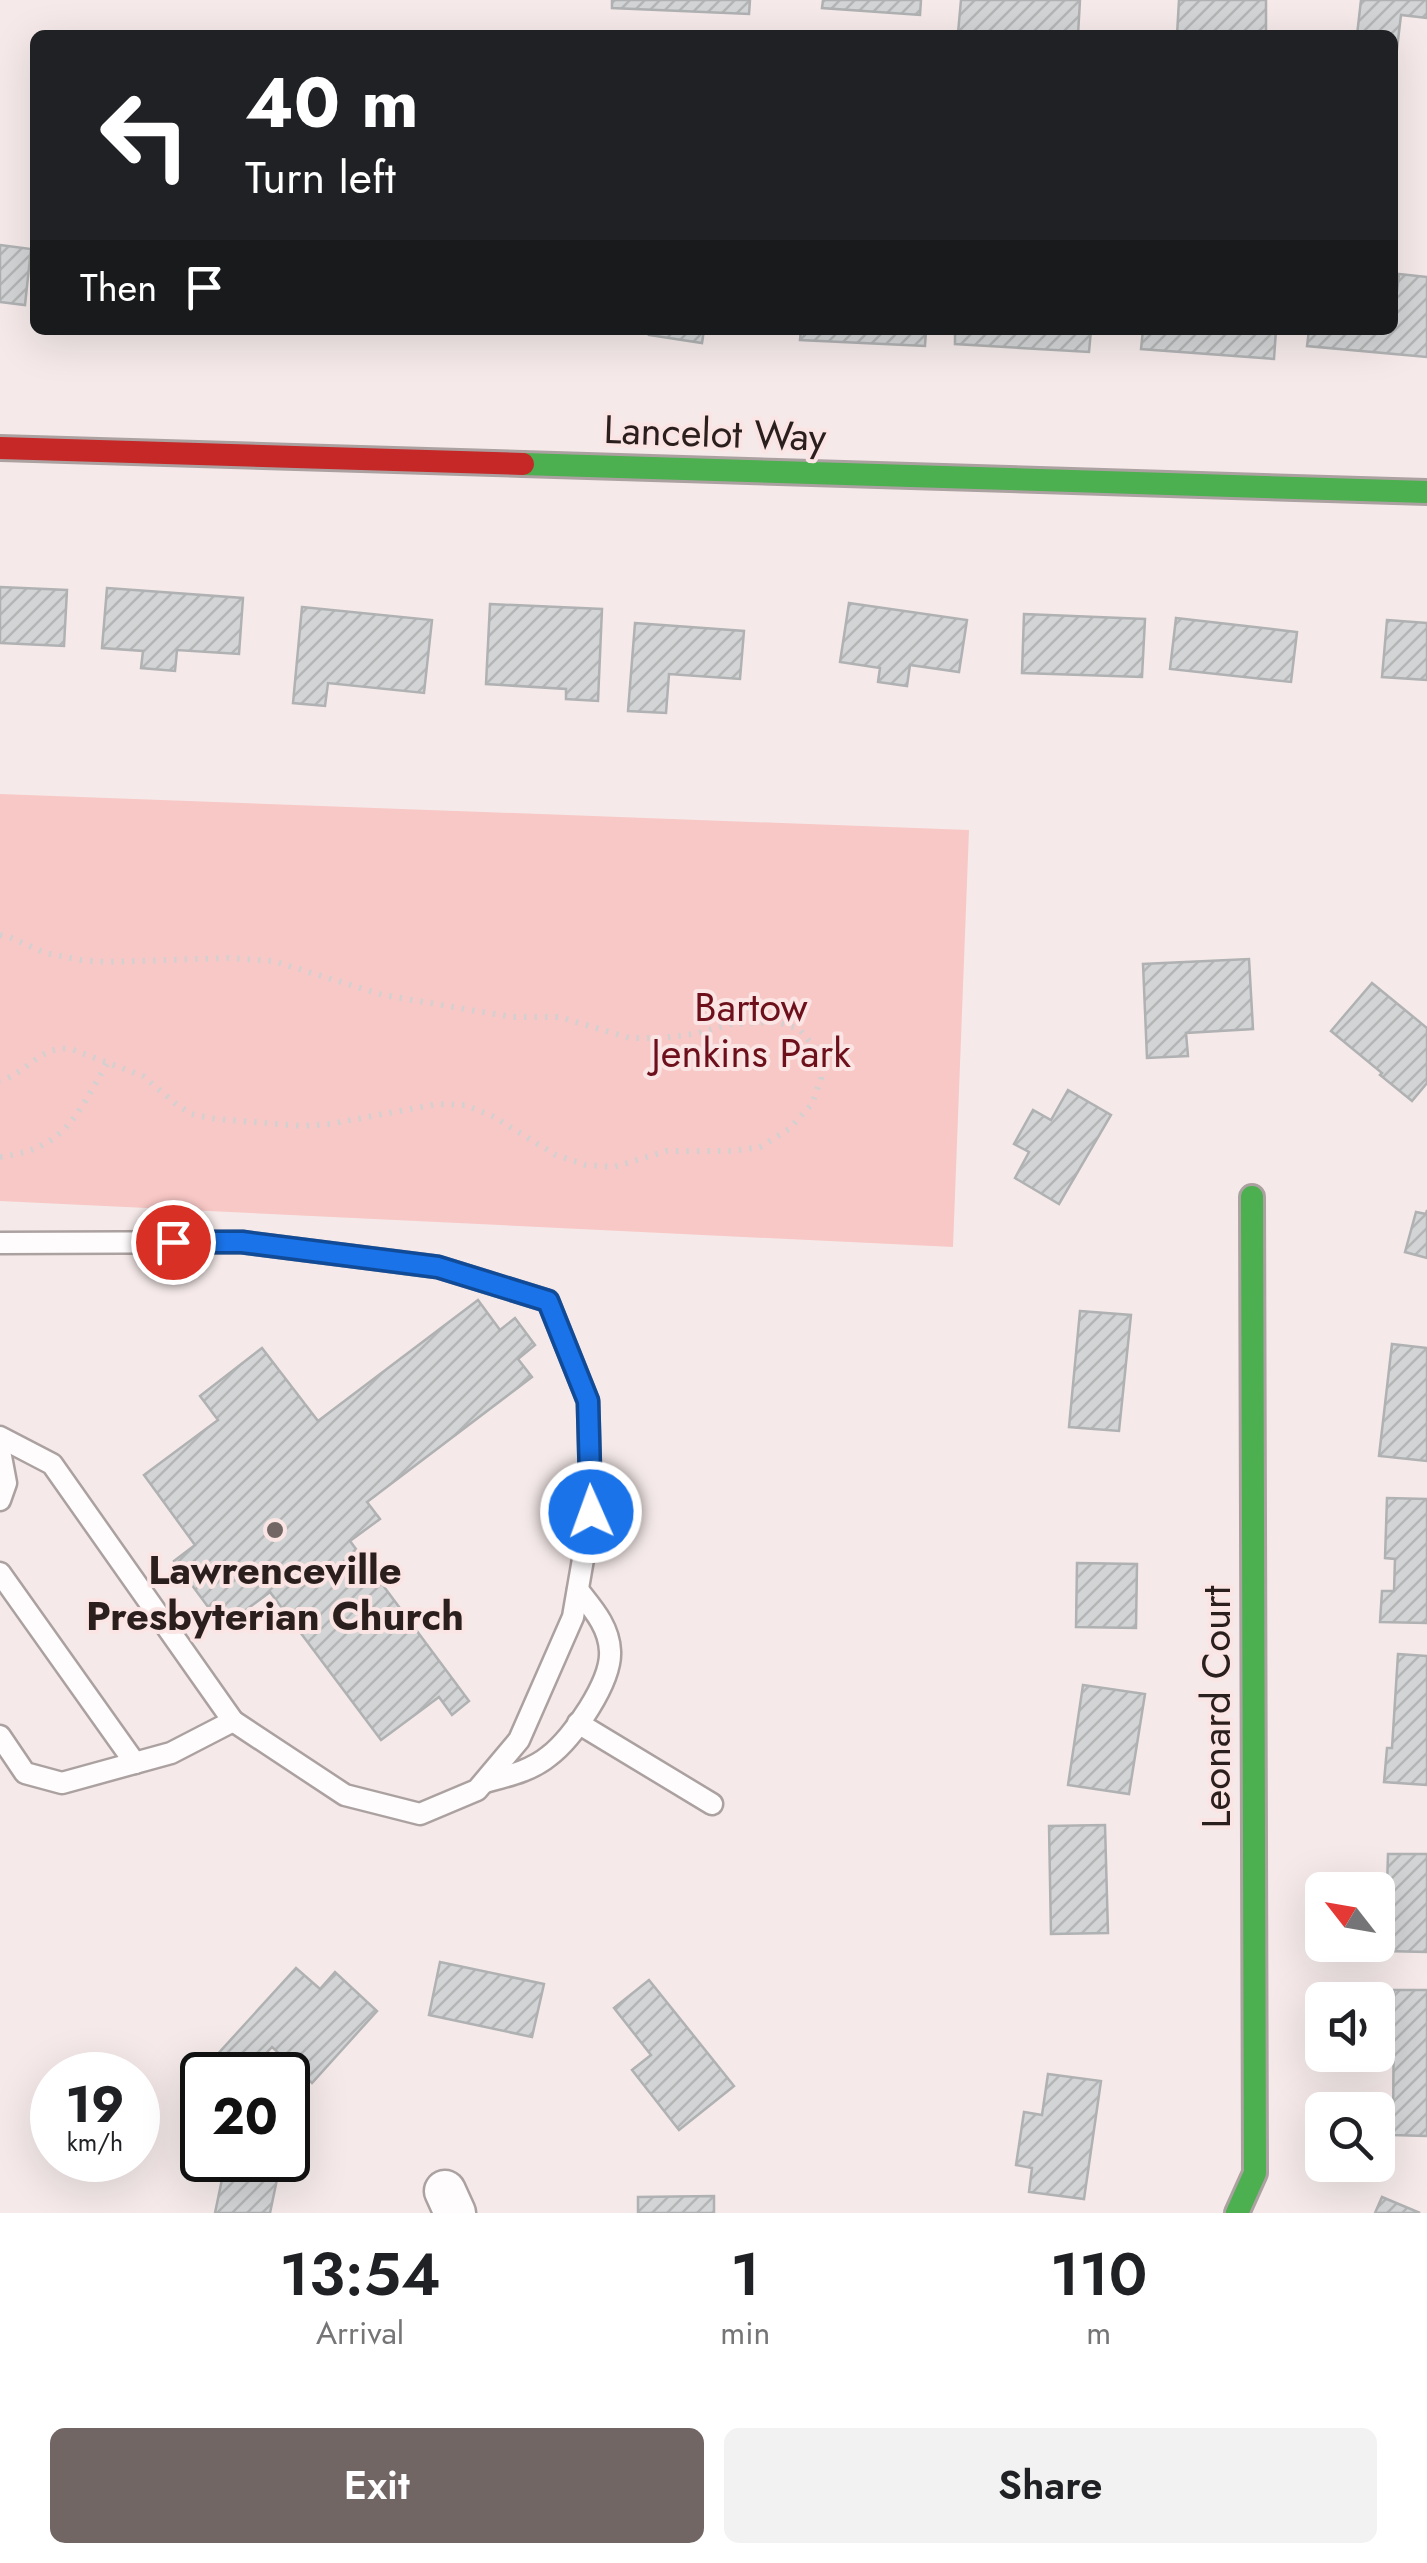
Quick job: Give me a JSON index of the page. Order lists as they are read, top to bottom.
{
  "streets": {
    "street": ["Lancelot Way", "Leonard Court"]
  },
  "parks": ["Bartow Jenkins Park"],
  "places": ["Lawrenceville Presbyterian Church"],
  "north": "top left",
  "page": {
    "turn": ["40 m", "Turn left"],
    "then": "Then",
    "speed": "19 km/h",
    "limit": "20",
    "eta": [
      "13:54",
      "Arrival",
      "1",
      "min",
      "110",
      "m"
    ],
    "buttons": ["Exit", "Share"]
  }
}
